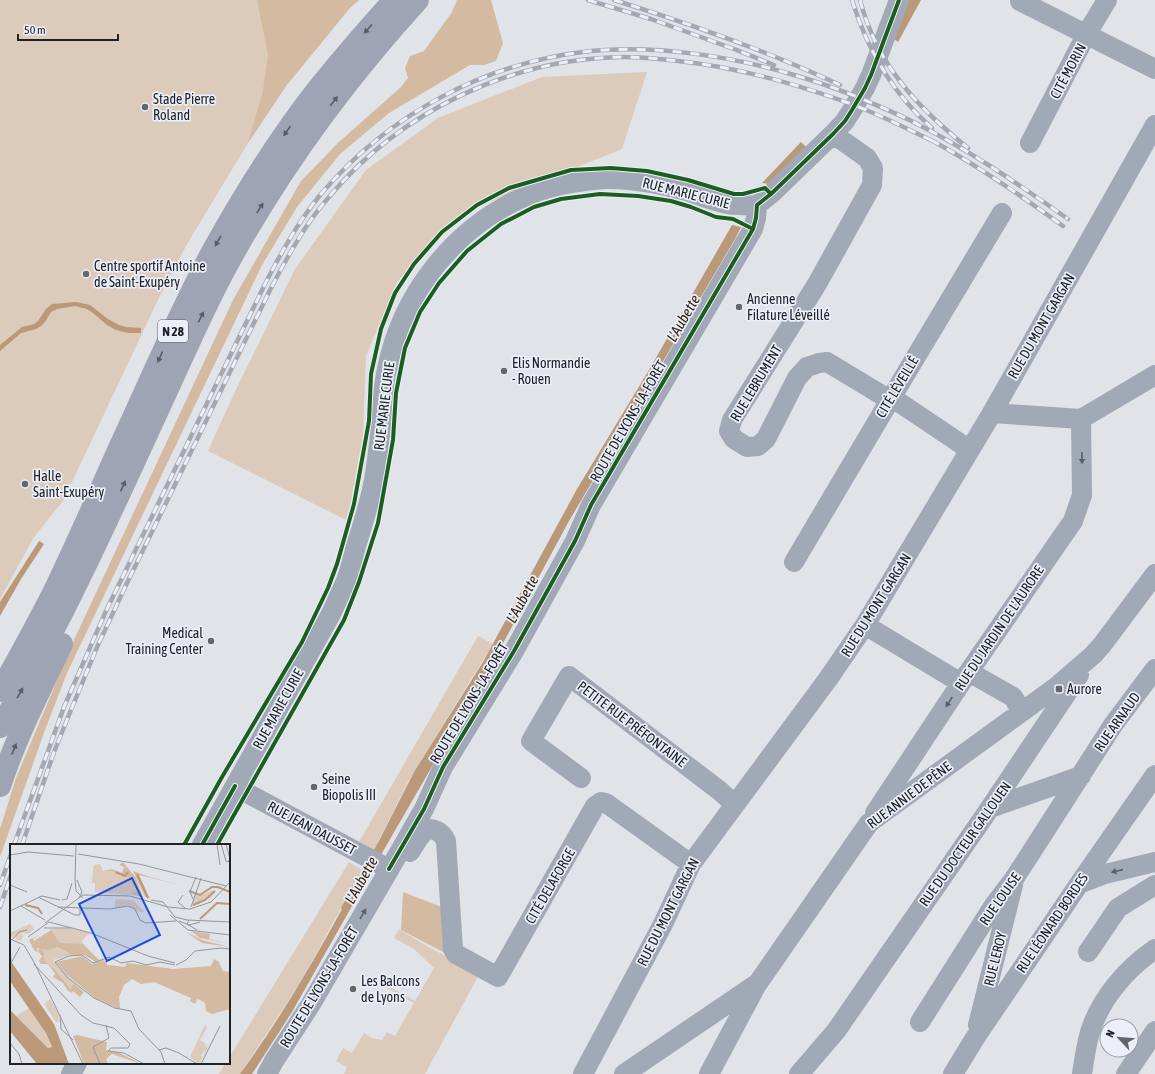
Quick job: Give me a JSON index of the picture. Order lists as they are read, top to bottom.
{
  "streets": {
    "highway": ["N 28"],
    "street": [
      "CITÉ MORIN",
      "RUE MARIE CURIE",
      "RUE DU MONT GARGAN",
      "RUE LEBRUMENT",
      "CITÉ LÉVEILLÉ",
      "ROUTE DE LYONS-LA-FORÊT",
      "RUE DU JARDIN DE L'AURORE",
      "RUE ARNAUD",
      "PETITE RUE PRÉFONTAINE",
      "RUE ANNIE DE PÈNE",
      "RUE JEAN DAUSSET",
      "RUE DU DOCTEUR GALLOUEN",
      "CITÉ DELAFORGE",
      "RUE LOUISE",
      "RUE LÉONARD BORDES",
      "RUE LEROY"
    ]
  },
  "crossings": [
    ["RUE MARIE CURIE", "ROUTE DE LYONS-LA-FORÊT"],
    ["RUE MARIE CURIE", "RUE JEAN DAUSSET"],
    ["RUE DU MONT GARGAN", "RUE LEBRUMENT"],
    ["RUE DU MONT GARGAN", "PETITE RUE PRÉFONTAINE"],
    ["RUE DU MONT GARGAN", "CITÉ DELAFORGE"],
    ["RUE LEBRUMENT", "CITÉ LÉVEILLÉ"],
    ["ROUTE DE LYONS-LA-FORÊT", "RUE JEAN DAUSSET"],
    ["ROUTE DE LYONS-LA-FORÊT", "CITÉ DELAFORGE"],
    ["RUE DU JARDIN DE L'AURORE", "RUE ANNIE DE PÈNE"],
    ["RUE ARNAUD", "RUE LOUISE"],
    ["RUE ANNIE DE PÈNE", "RUE DU DOCTEUR GALLOUEN"],
    ["RUE JEAN DAUSSET", "CITÉ DELAFORGE"],
    ["RUE LOUISE", "RUE LEROY"],
    ["RUE LÉONARD BORDES", "RUE LEROY"]
  ],
  "one_way": ["RUE DU JARDIN DE L'AURORE"],
  "water": ["L'Aubette"],
  "places": {
    "other": [
      "Stade Pierre Roland",
      "Centre sportif Antoine de Saint-Exupéry",
      "Ancienne Filature Léveillé",
      "Elis Normandie - Rouen",
      "Halle Saint-Exupéry",
      "Medical Training Center",
      "Seine Biopolis III",
      "Les Balcons de Lyons"
    ],
    "transit": ["Aurore"]
  },
  "scale_bar": "50 m",
  "north": "top left"
}
